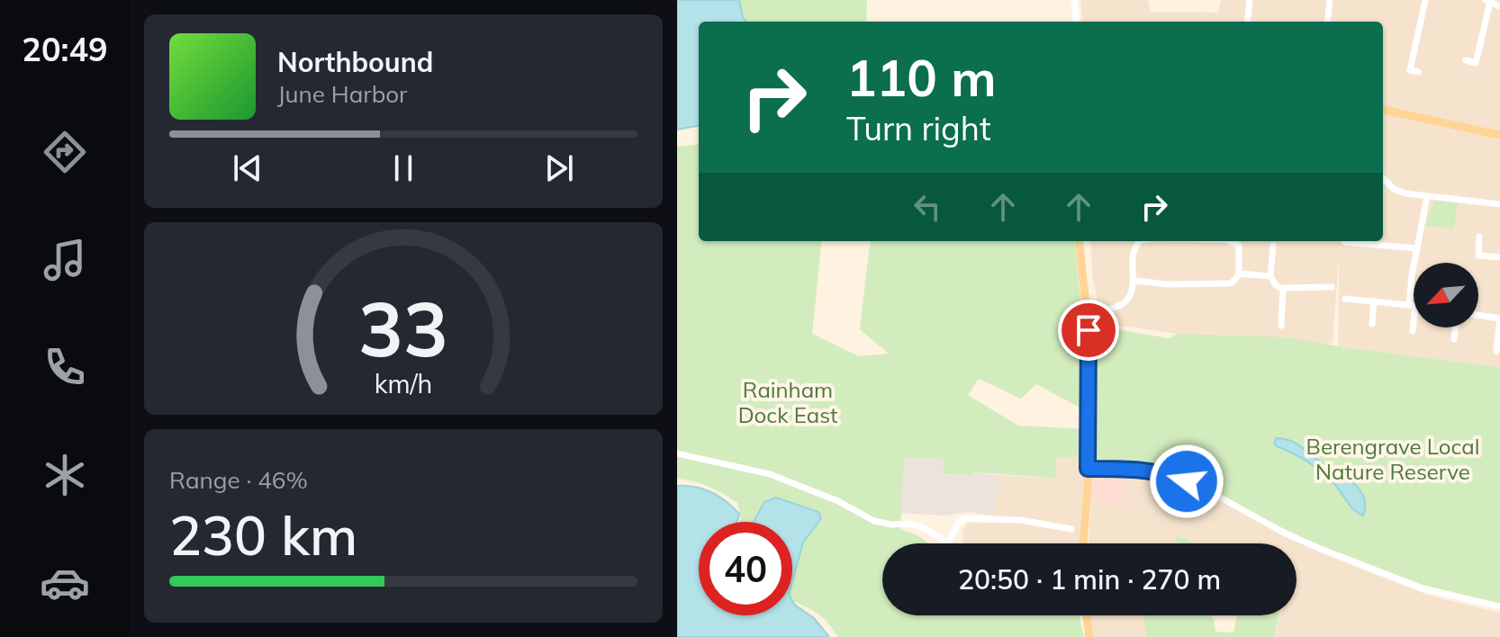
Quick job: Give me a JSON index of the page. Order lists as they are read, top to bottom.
{
  "parks": ["Rainham Dock East", "Berengrave Local Nature Reserve"],
  "north": "bottom left",
  "page": {
    "tabs": "20:49",
    "turn": ["110 m", "Turn right"],
    "song": ["Northbound", "June Harbor"],
    "tile": ["Range · 46%", "230 km"],
    "limit": "40",
    "trip": "20:50 · 1 min · 270 m",
    "gauge": ["33", "km/h"]
  }
}
